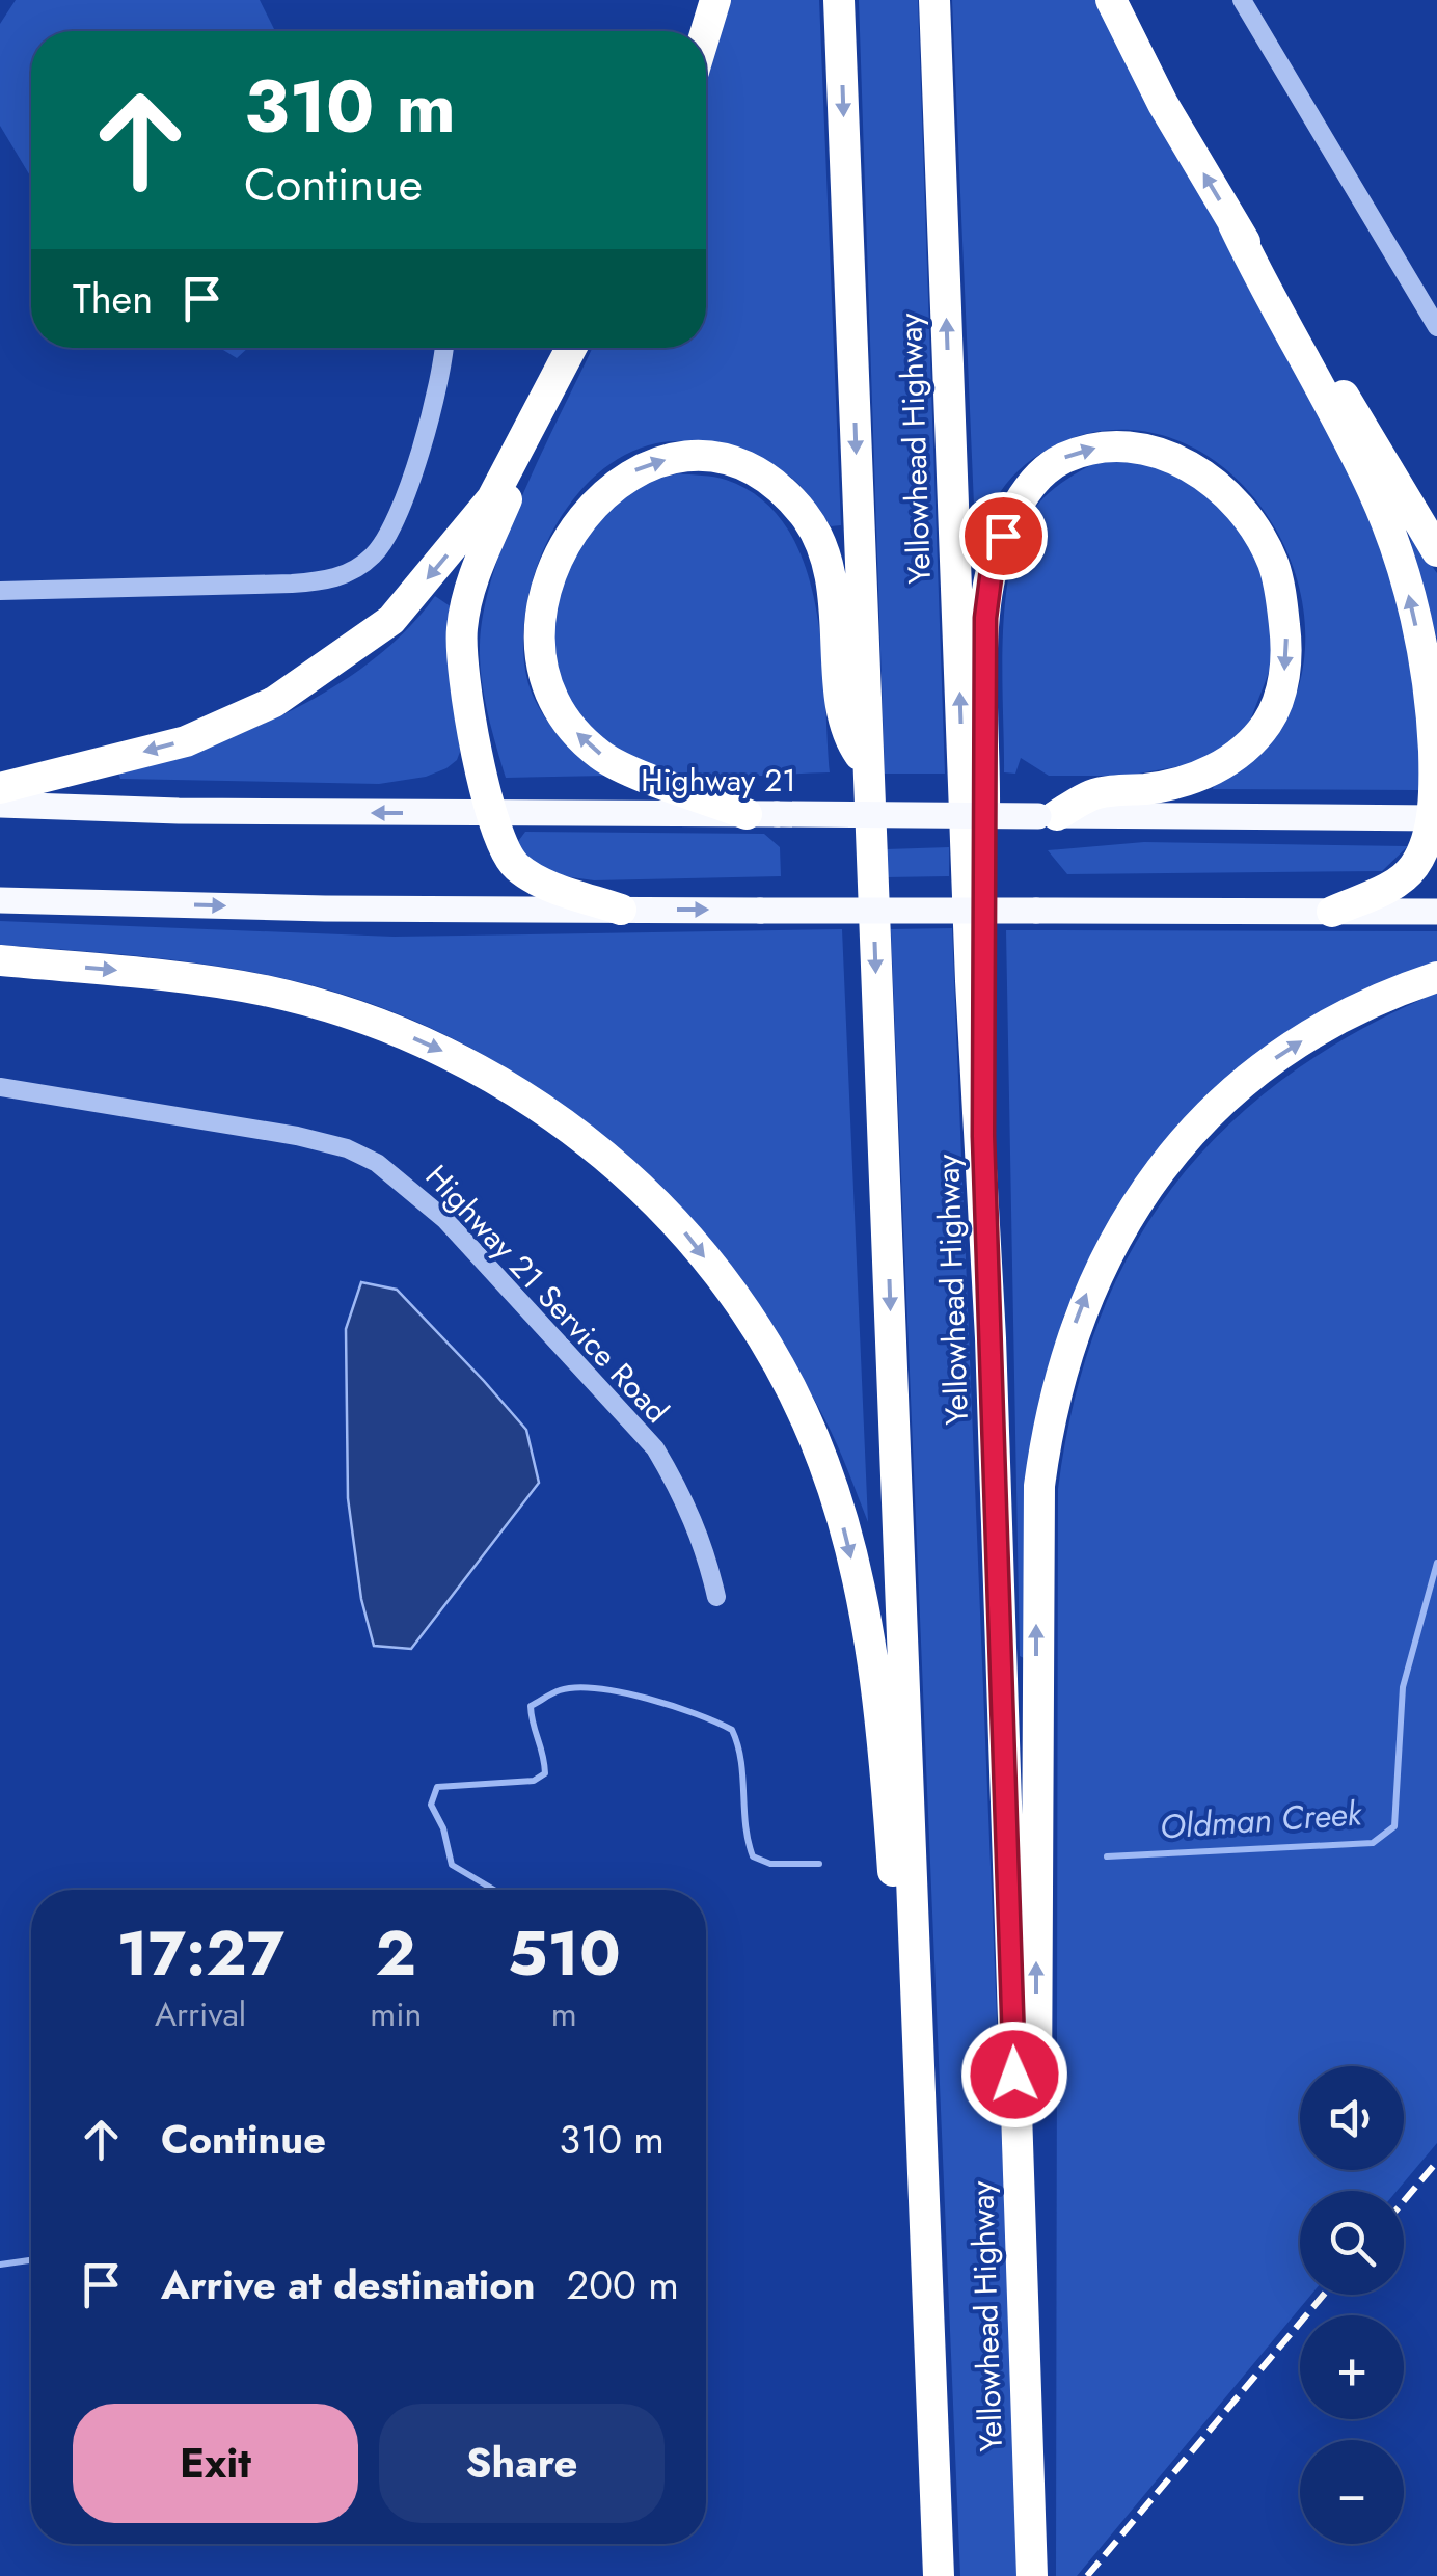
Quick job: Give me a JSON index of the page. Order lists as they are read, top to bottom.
{
  "streets": {
    "highway": ["Yellowhead Highway"],
    "main road": ["Highway 21"],
    "street": ["Highway 21 Service Road"]
  },
  "water": ["Oldman Creek"],
  "page": {
    "turn": ["310 m", "Continue"],
    "then": "Then",
    "eta": [
      "17:27",
      "Arrival",
      "2",
      "min",
      "510",
      "m"
    ],
    "map_buttons": ["+", "−"],
    "list": [
      {
        "name": "Continue",
        "value": "310 m"
      },
      {
        "name": "Arrive at destination",
        "value": "200 m"
      }
    ],
    "buttons": ["Exit", "Share"]
  }
}
